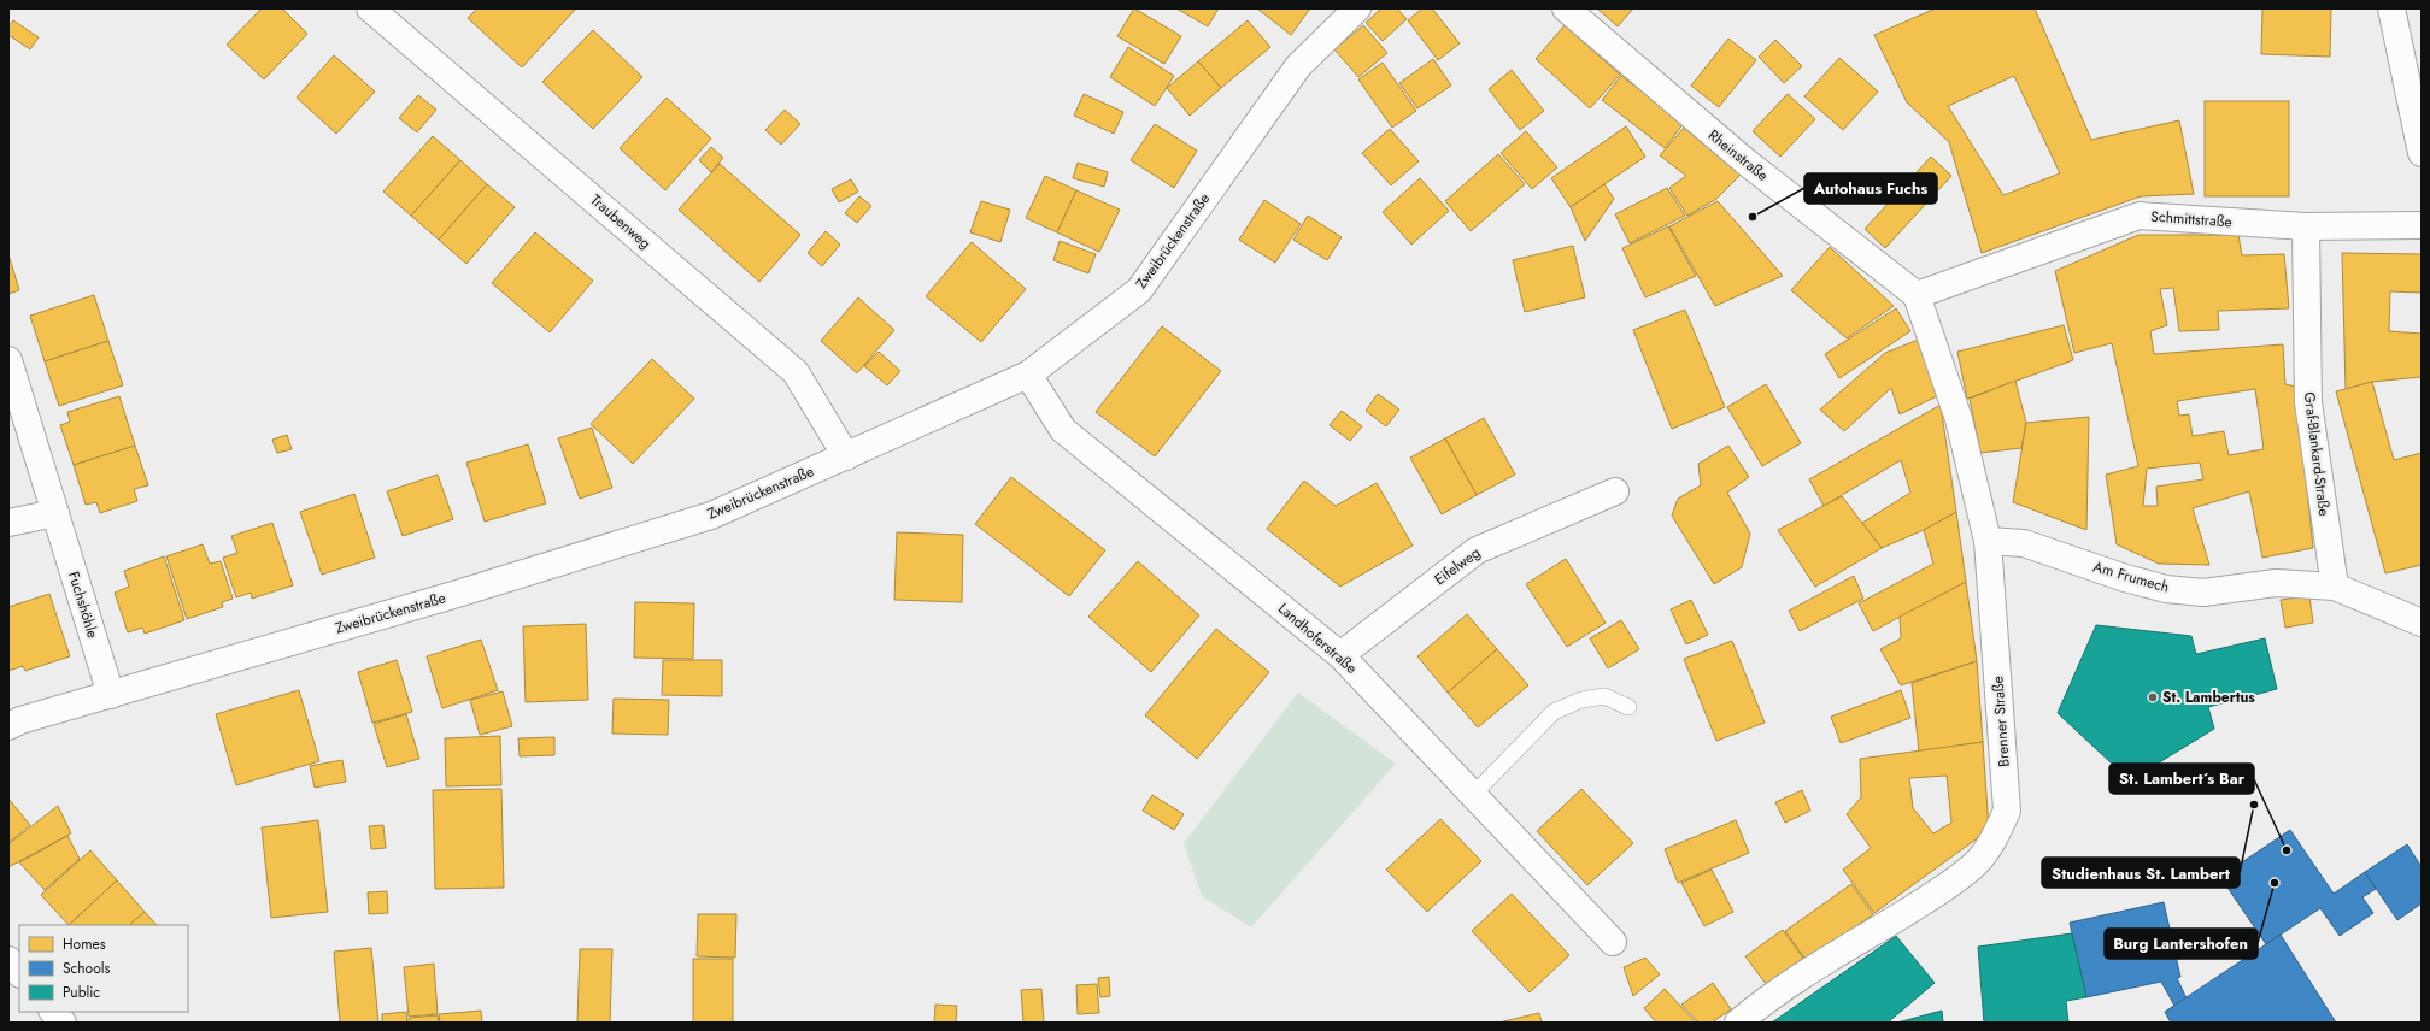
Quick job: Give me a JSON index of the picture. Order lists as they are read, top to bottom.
{
  "streets": {
    "street": [
      "Rheinstraße",
      "Schmittstraße",
      "Traubenweg",
      "Zweibrückenstraße",
      "Graf-Blankard-Straße",
      "Eifelweg",
      "Am Frumech",
      "Fuchshöhle",
      "Landhoferstraße",
      "Brenner Straße"
    ]
  },
  "crossings": [
    ["Rheinstraße", "Schmittstraße"],
    ["Rheinstraße", "Brenner Straße"],
    ["Schmittstraße", "Graf-Blankard-Straße"],
    ["Schmittstraße", "Brenner Straße"],
    ["Traubenweg", "Zweibrückenstraße"],
    ["Zweibrückenstraße", "Fuchshöhle"],
    ["Zweibrückenstraße", "Landhoferstraße"],
    ["Graf-Blankard-Straße", "Am Frumech"],
    ["Eifelweg", "Landhoferstraße"],
    ["Am Frumech", "Brenner Straße"]
  ],
  "places": [
    "Autohaus Fuchs",
    "St. Lambertus",
    "Studienhaus St. Lambert",
    "St. Lambert´s Bar",
    "Burg Lantershofen"
  ],
  "legend": ["Homes", "Schools", "Public"]
}
